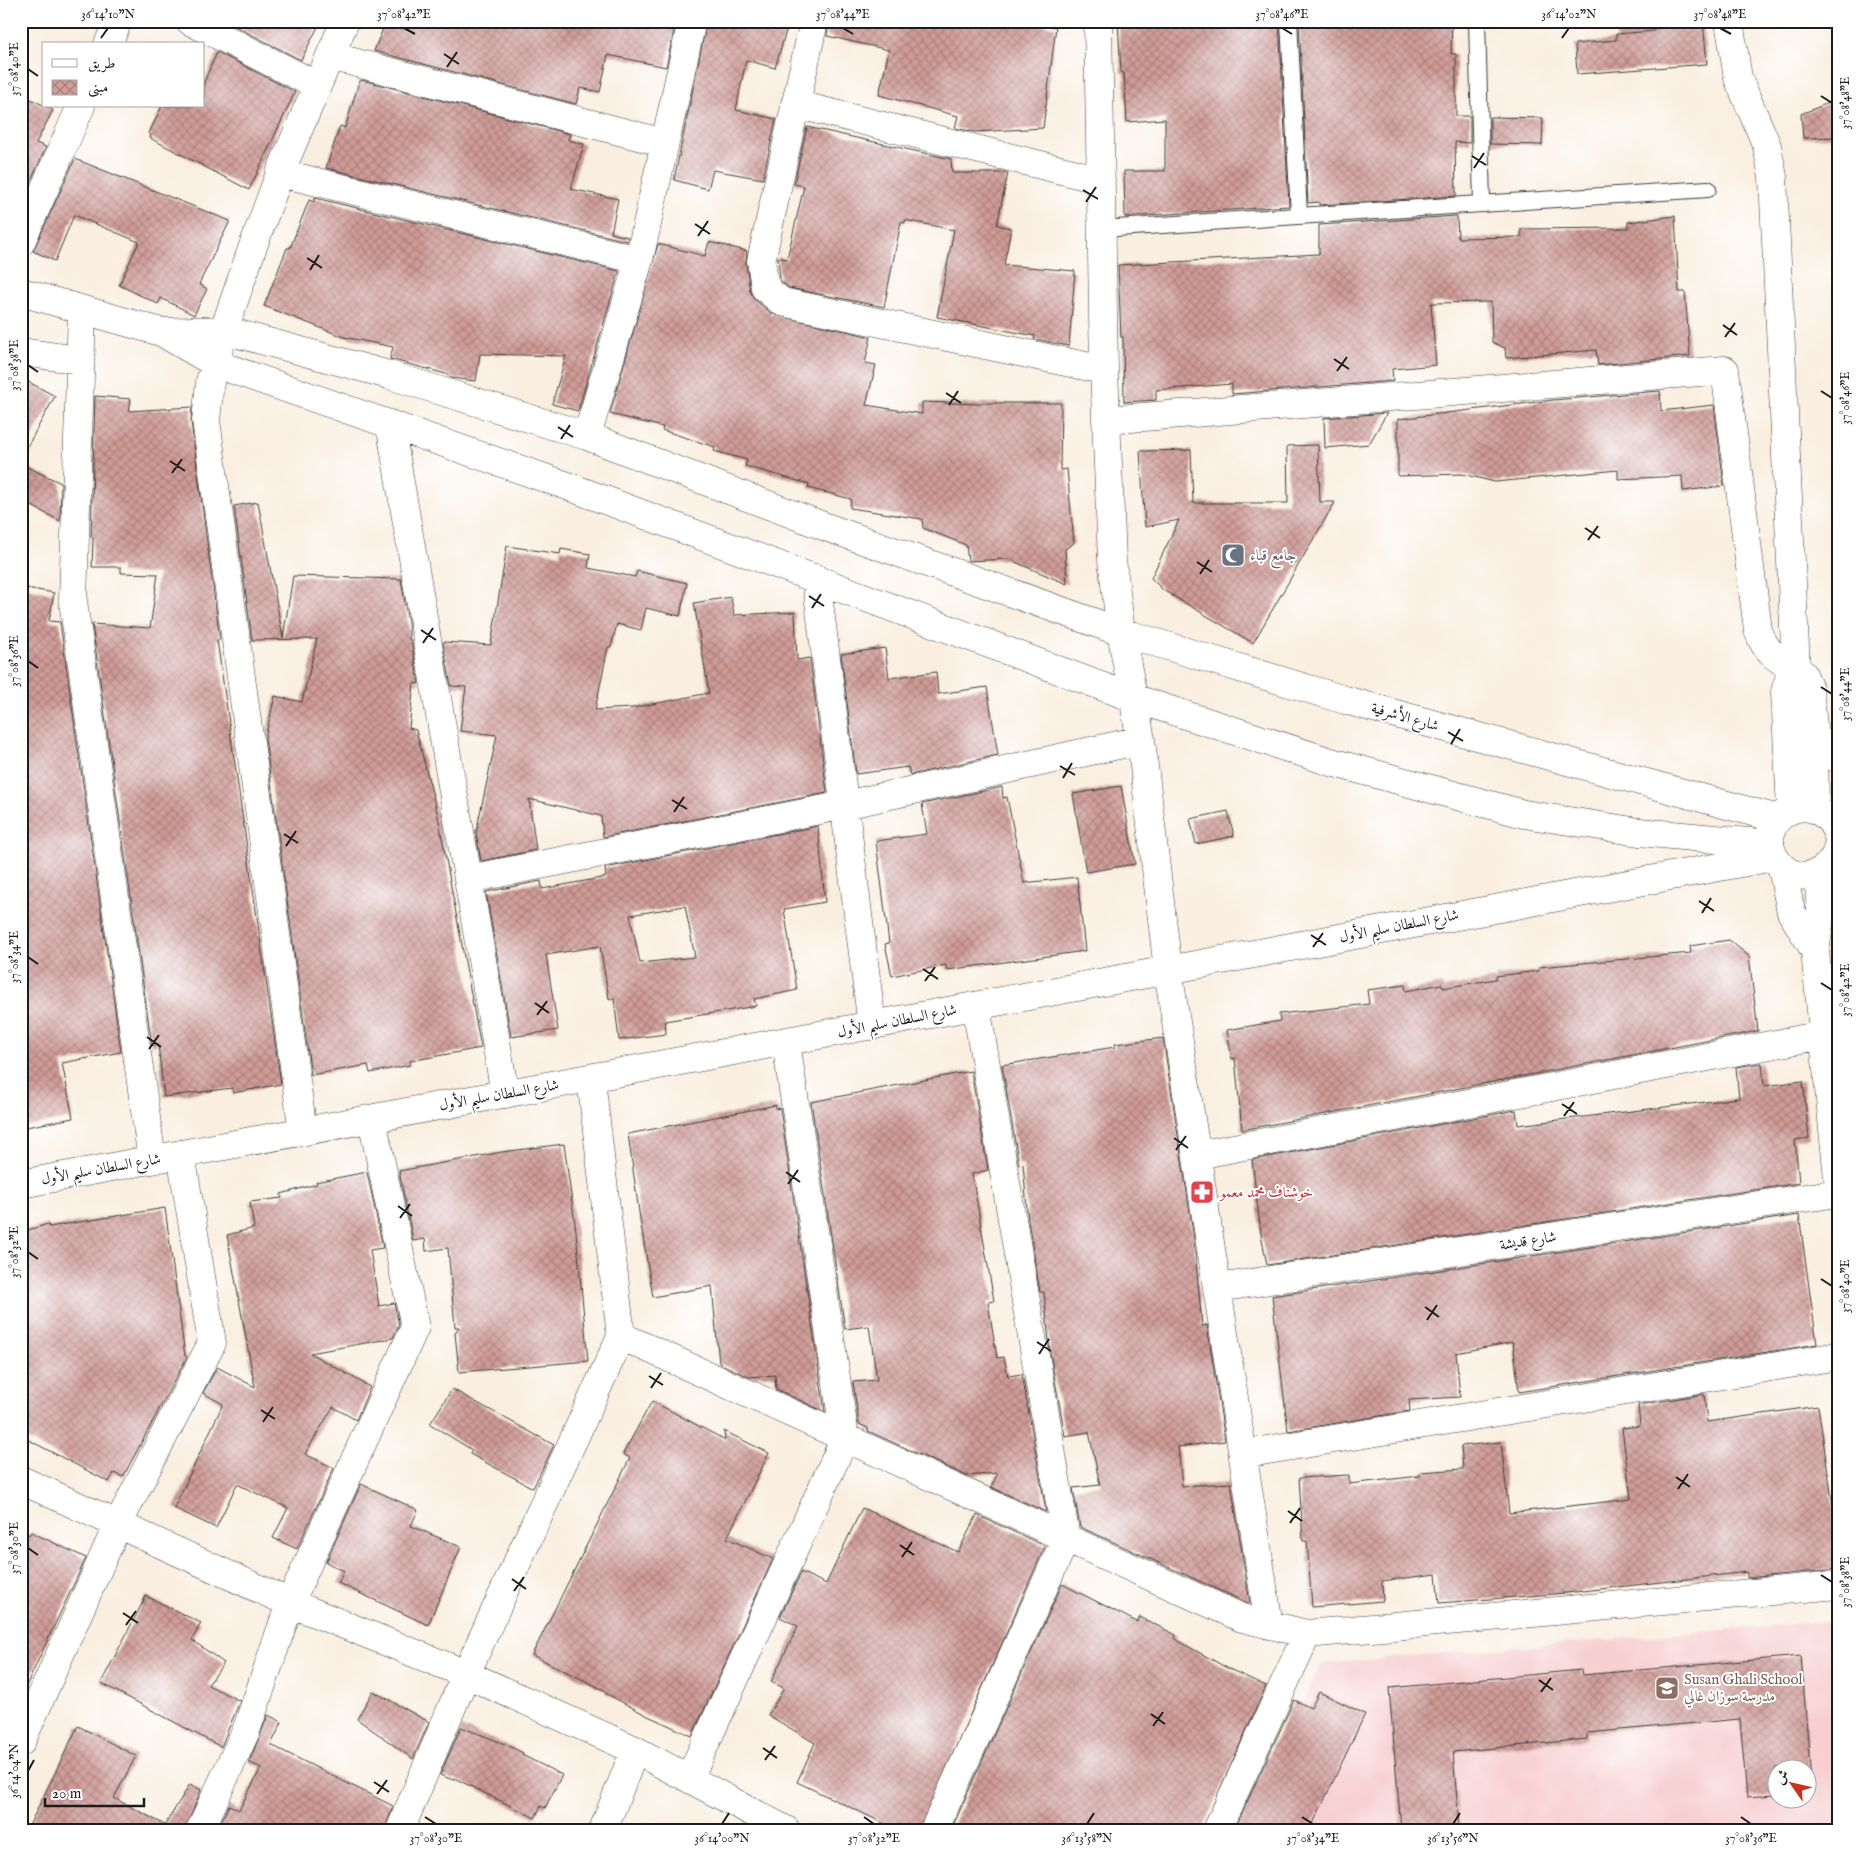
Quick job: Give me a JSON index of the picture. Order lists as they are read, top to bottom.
{
  "streets": {
    "street": ["شارع الأشرفية", "شارع السلطان سليم الأول", "شارع قديشة"]
  },
  "crossings": [
    ["شارع الأشرفية", "شارع السلطان سليم الأول"]
  ],
  "places": {
    "mosque": ["جامع قباء"],
    "pharmacy": ["خوشناف محمد معمو"],
    "school or university": ["Susan Ghali School مدرسة سوزان غالي"]
  },
  "legend": ["طريق", "مبنى"],
  "scale_bar": "20 m",
  "north": "top left",
  "coordinates": [
    "36°14'10\"N",
    "37°08'42\"E",
    "37°08'44\"E",
    "37°08'46\"E",
    "36°14'02\"N",
    "37°08'48\"E",
    "37°08'40\"E",
    "37°08'38\"E",
    "37°08'36\"E",
    "37°08'34\"E",
    "37°08'32\"E",
    "37°08'30\"E",
    "36°14'04\"N",
    "36°14'00\"N",
    "36°13'58\"N",
    "36°13'56\"N"
  ]
}
